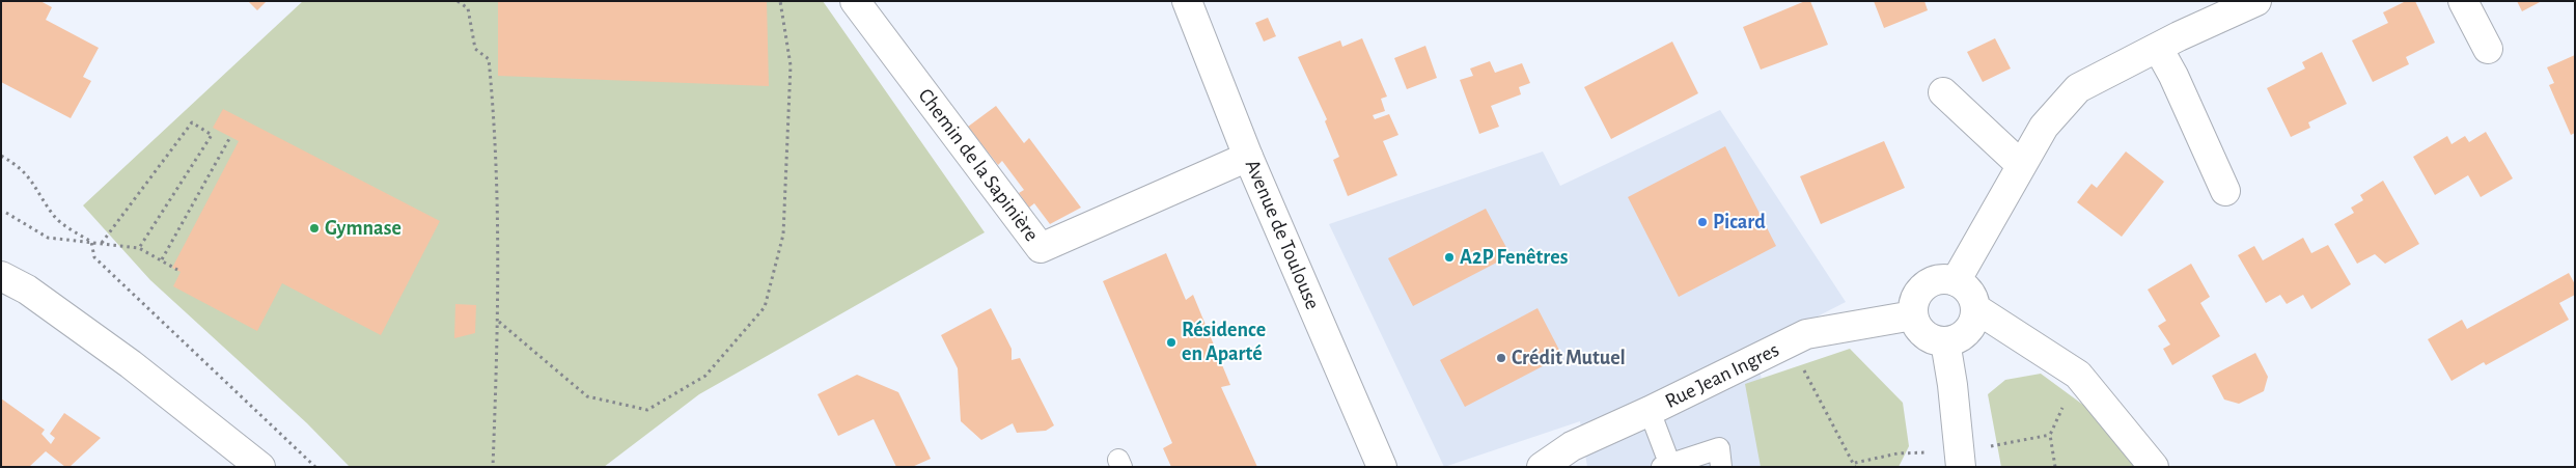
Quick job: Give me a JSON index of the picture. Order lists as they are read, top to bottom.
{
  "streets": {
    "street": ["Chemin de la Sapinière", "Avenue de Toulouse", "Rue Jean Ingres"]
  },
  "crossings": [
    ["Chemin de la Sapinière", "Avenue de Toulouse"]
  ],
  "places": [
    "Picard",
    "Gymnase",
    "A2P Fenêtres",
    "Résidence en Aparté",
    "Crédit Mutuel"
  ]
}
